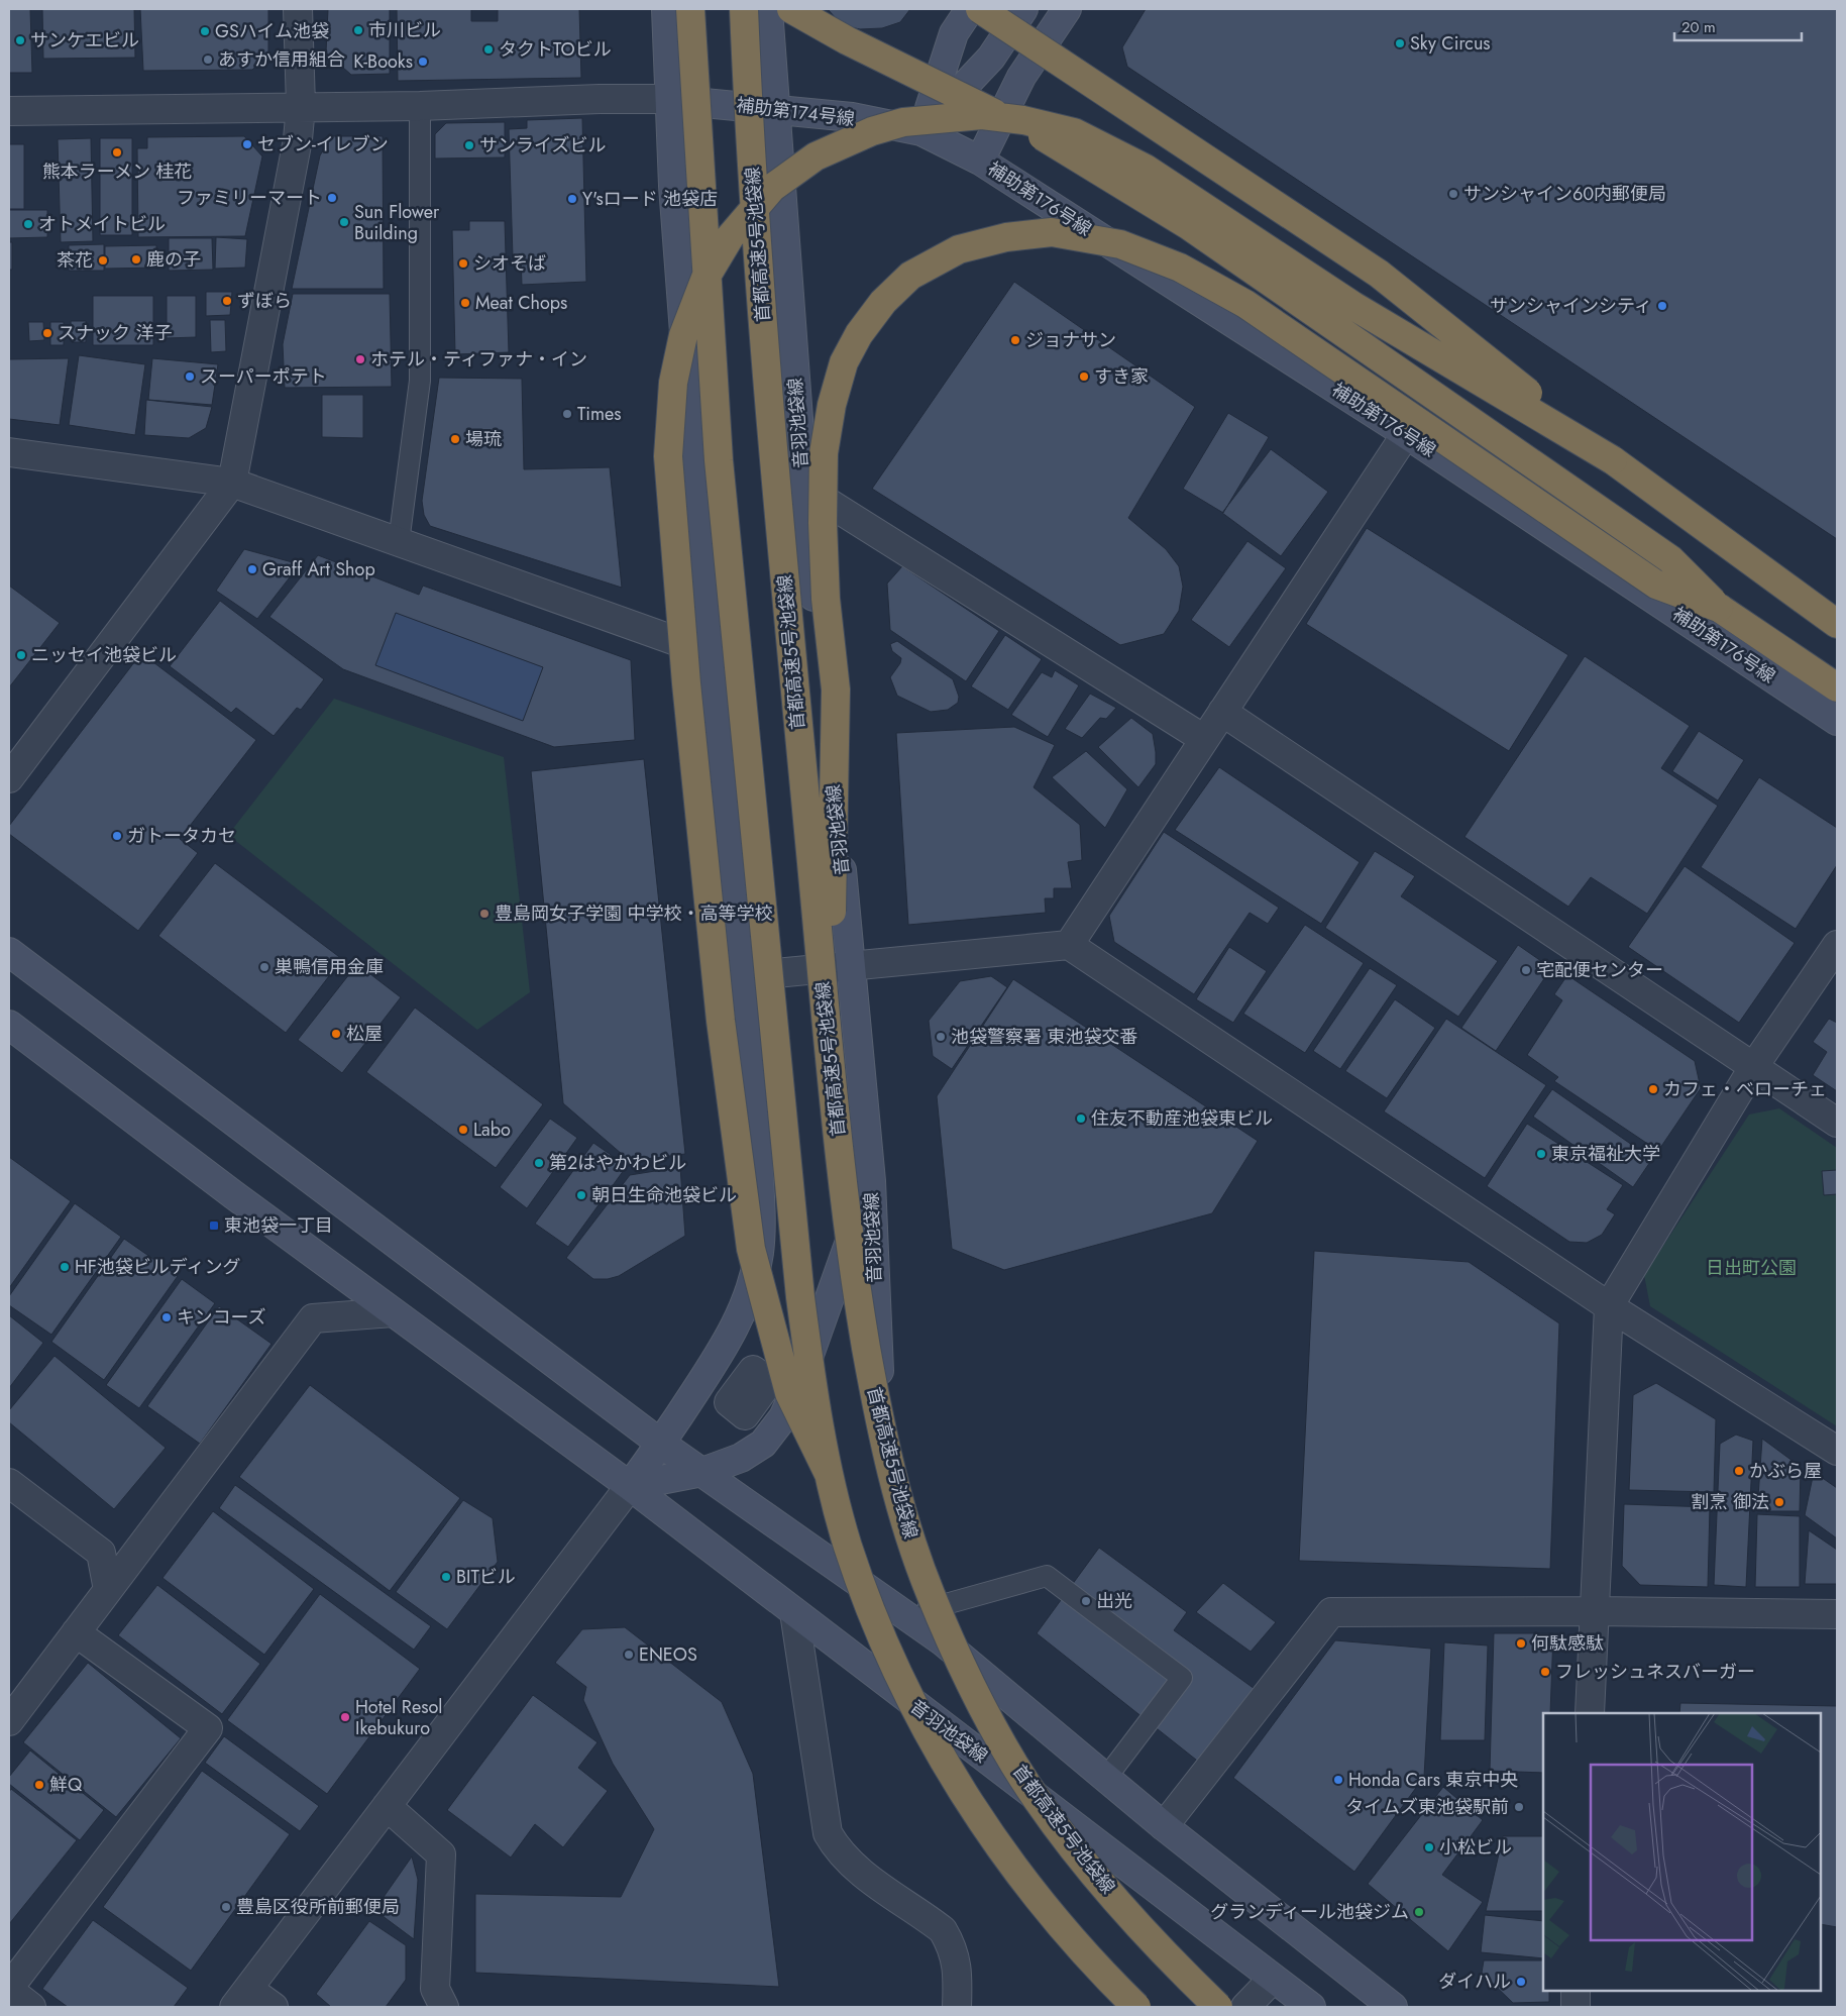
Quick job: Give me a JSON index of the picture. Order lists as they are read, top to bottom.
{
  "streets": {
    "highway": ["首都高速5号池袋線"],
    "main road": ["補助第174号線", "補助第176号線", "音羽池袋線"]
  },
  "crossings": [
    ["補助第174号線", "補助第176号線"],
    ["補助第174号線", "音羽池袋線"]
  ],
  "parks": ["日出町公園"],
  "places": {
    "other": [
      "市川ビル",
      "GSハイム池袋",
      "サンケエビル",
      "Sky Circus",
      "タクトTOビル",
      "あすか信用組合",
      "K-Books",
      "セブン-イレブン",
      "サンライズビル",
      "熊本ラーメン 桂花",
      "サンシャイン６０内郵便局",
      "ファミリーマート",
      "Y'sロード 池袋店",
      "Sun Flower Building",
      "オトメイトビル",
      "鹿の子",
      "茶花",
      "シオそば",
      "ずぼら",
      "Meat Chops",
      "サンシャインシティ",
      "スナック 洋子",
      "ジョナサン",
      "ホテル・ティファナ・イン",
      "スーパーポテト",
      "すき家",
      "Times",
      "場琉",
      "Graff Art Shop",
      "ニッセイ池袋ビル",
      "ガトータカセ",
      "豊島岡女子学園 中学校・高等学校",
      "巣鴨信用金庫",
      "宅配便センター",
      "松屋",
      "池袋警察署 東池袋交番",
      "カフェ・ベローチェ",
      "住友不動産池袋東ビル",
      "Labo",
      "東京福祉大学",
      "第2はやかわビル",
      "朝日生命池袋ビル",
      "HF池袋ビルディング",
      "キンコーズ",
      "かぶら屋",
      "割烹 御法",
      "BITビル",
      "出光",
      "何駄感駄",
      "ENEOS",
      "フレッシュネスバーガー",
      "Hotel Resol Ikebukuro",
      "Honda Cars 東京中央",
      "鮮Q",
      "タイムズ東池袋駅前",
      "小松ビル",
      "豊島区役所前郵便局",
      "グランディール池袋ジム",
      "ダイハル"
    ],
    "transit": ["東池袋一丁目"]
  },
  "scale_bar": "20 m"
}
